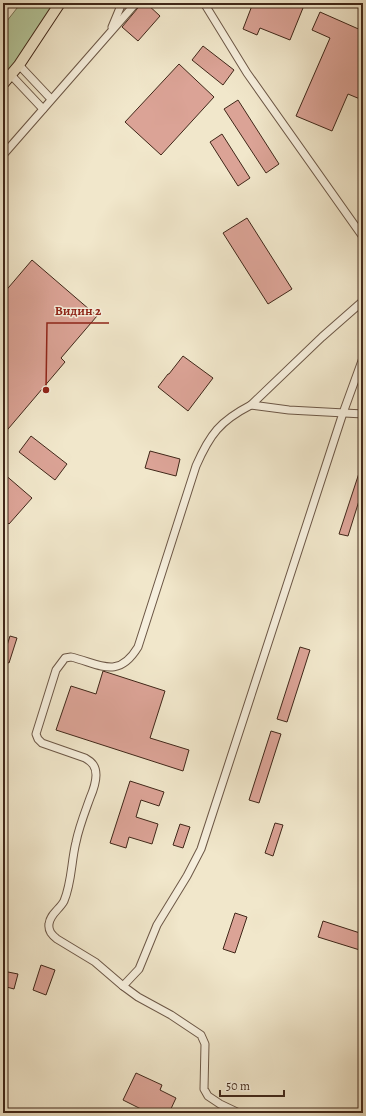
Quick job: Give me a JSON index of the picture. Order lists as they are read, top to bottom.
{
  "places": ["Видин 2"],
  "scale_bar": "50 m"
}
